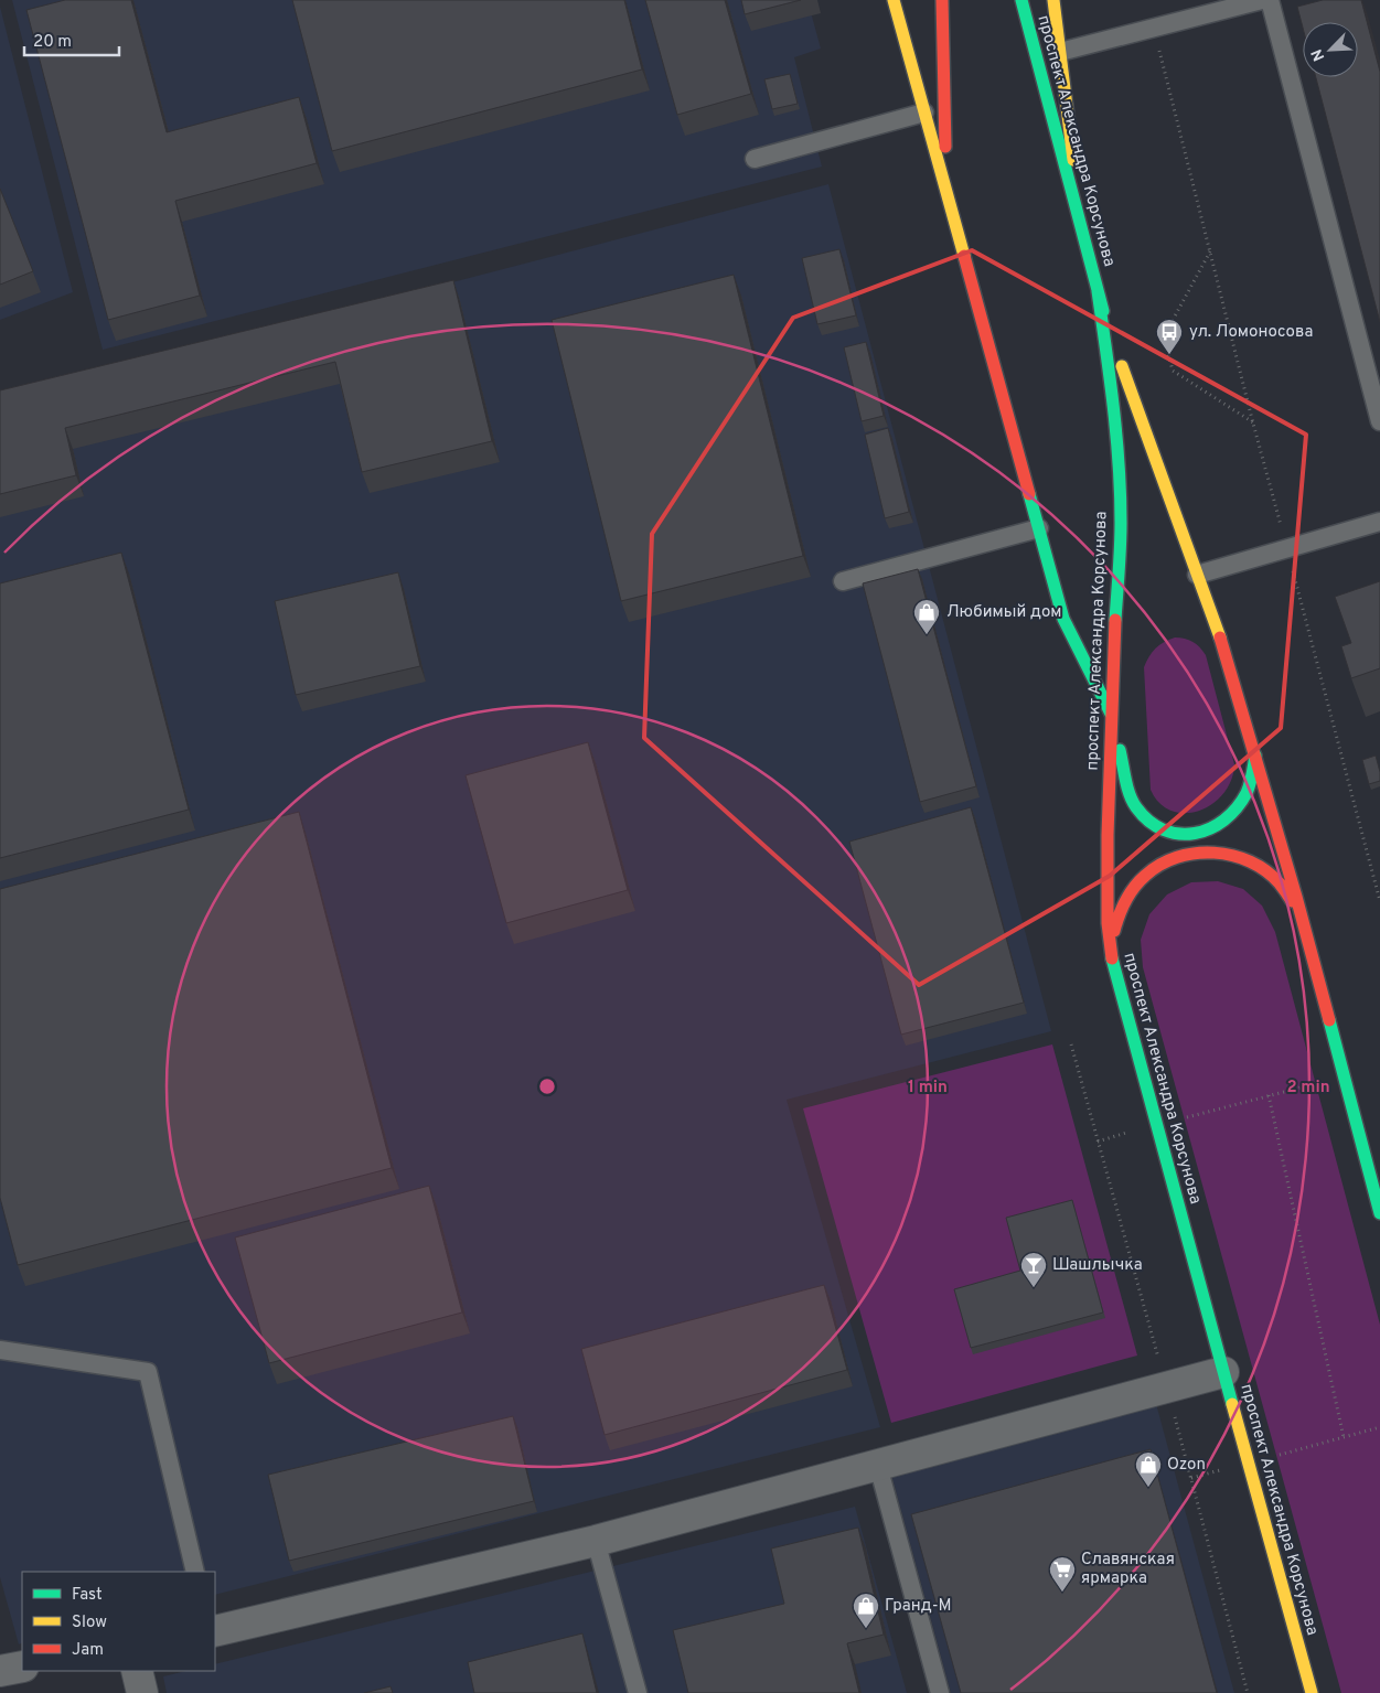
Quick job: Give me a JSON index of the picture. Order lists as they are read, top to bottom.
{
  "streets": {
    "main road": ["проспект Александра Корсунова"]
  },
  "places": {
    "bus stop": ["ул. Ломоносова"],
    "shop": ["Любимый дом", "Ozon", "Гранд-М"],
    "bar": ["Шашлычка"],
    "supermarket": ["Славянская ярмарка"]
  },
  "legend": ["Fast", "Slow", "Jam"],
  "scale_bar": "20 m",
  "north": "bottom left",
  "rings": ["1 min", "2 min"]
}
